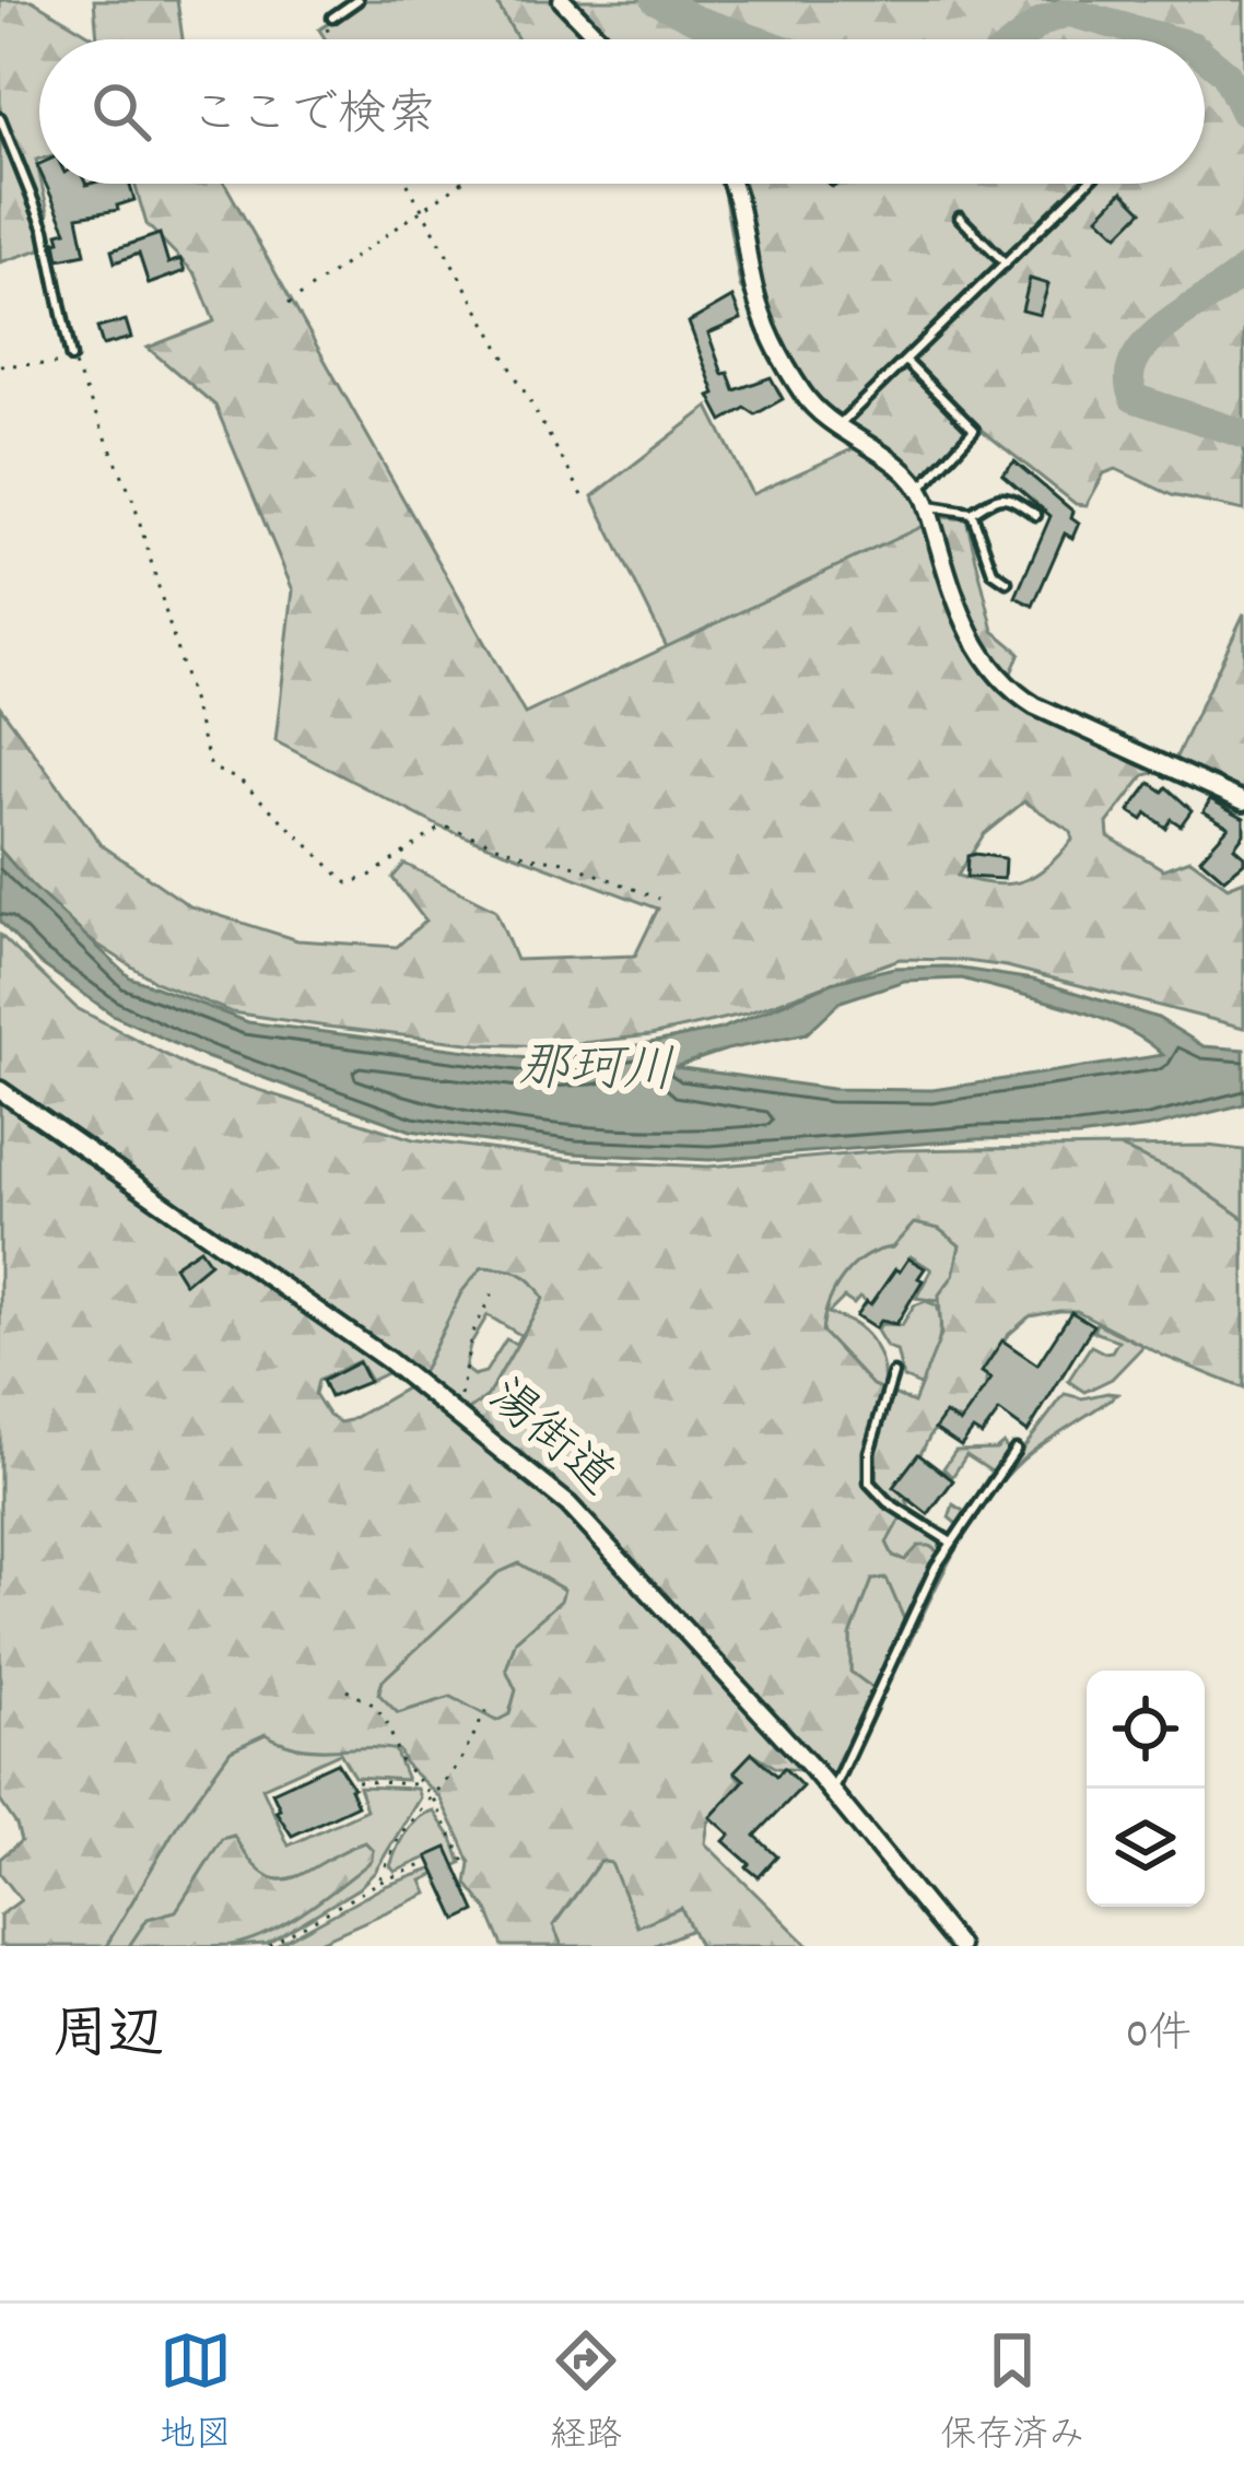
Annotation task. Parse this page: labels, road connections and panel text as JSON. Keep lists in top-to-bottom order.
{
  "streets": {
    "street": ["湯街道"]
  },
  "water": ["那珂川"],
  "page": {
    "search": "ここで検索",
    "heading": ["周辺", "0件"],
    "nav": ["地図", "経路", "保存済み"]
  }
}
